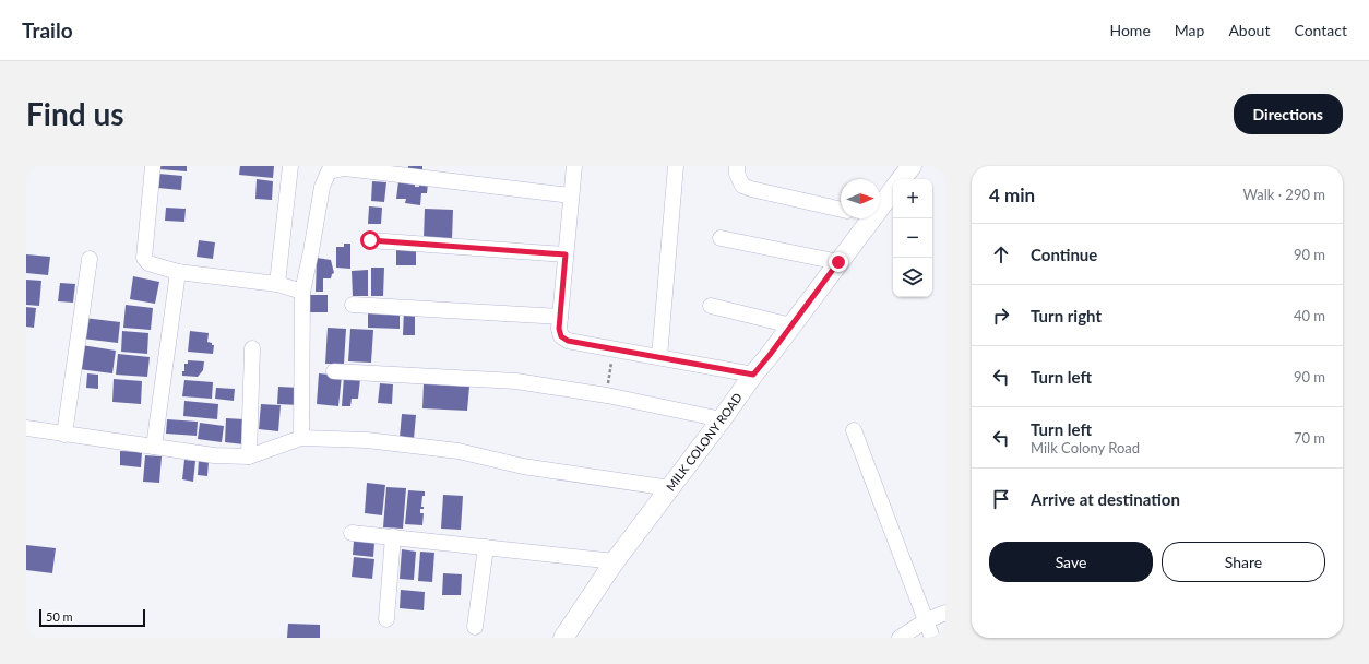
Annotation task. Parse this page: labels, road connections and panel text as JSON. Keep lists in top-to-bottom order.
{
  "streets": {
    "street": ["MILK COLONY ROAD"]
  },
  "scale_bar": "50 m",
  "north": "right",
  "page": {
    "header": "Trailo",
    "nav": [
      "Home",
      "Map",
      "About",
      "Contact"
    ],
    "buttons": [
      "Directions",
      ["Save", "Share"]
    ],
    "title": "Find us",
    "heading": ["4 min", "Walk · 290 m"],
    "map_buttons": ["+", "−"],
    "list": [
      ["Continue", "90 m"],
      ["Turn right", "40 m"],
      ["Turn left", "90 m"],
      ["Turn left", "Milk Colony Road", "70 m"],
      "Arrive at destination"
    ],
    "scale": "50 m"
  }
}
